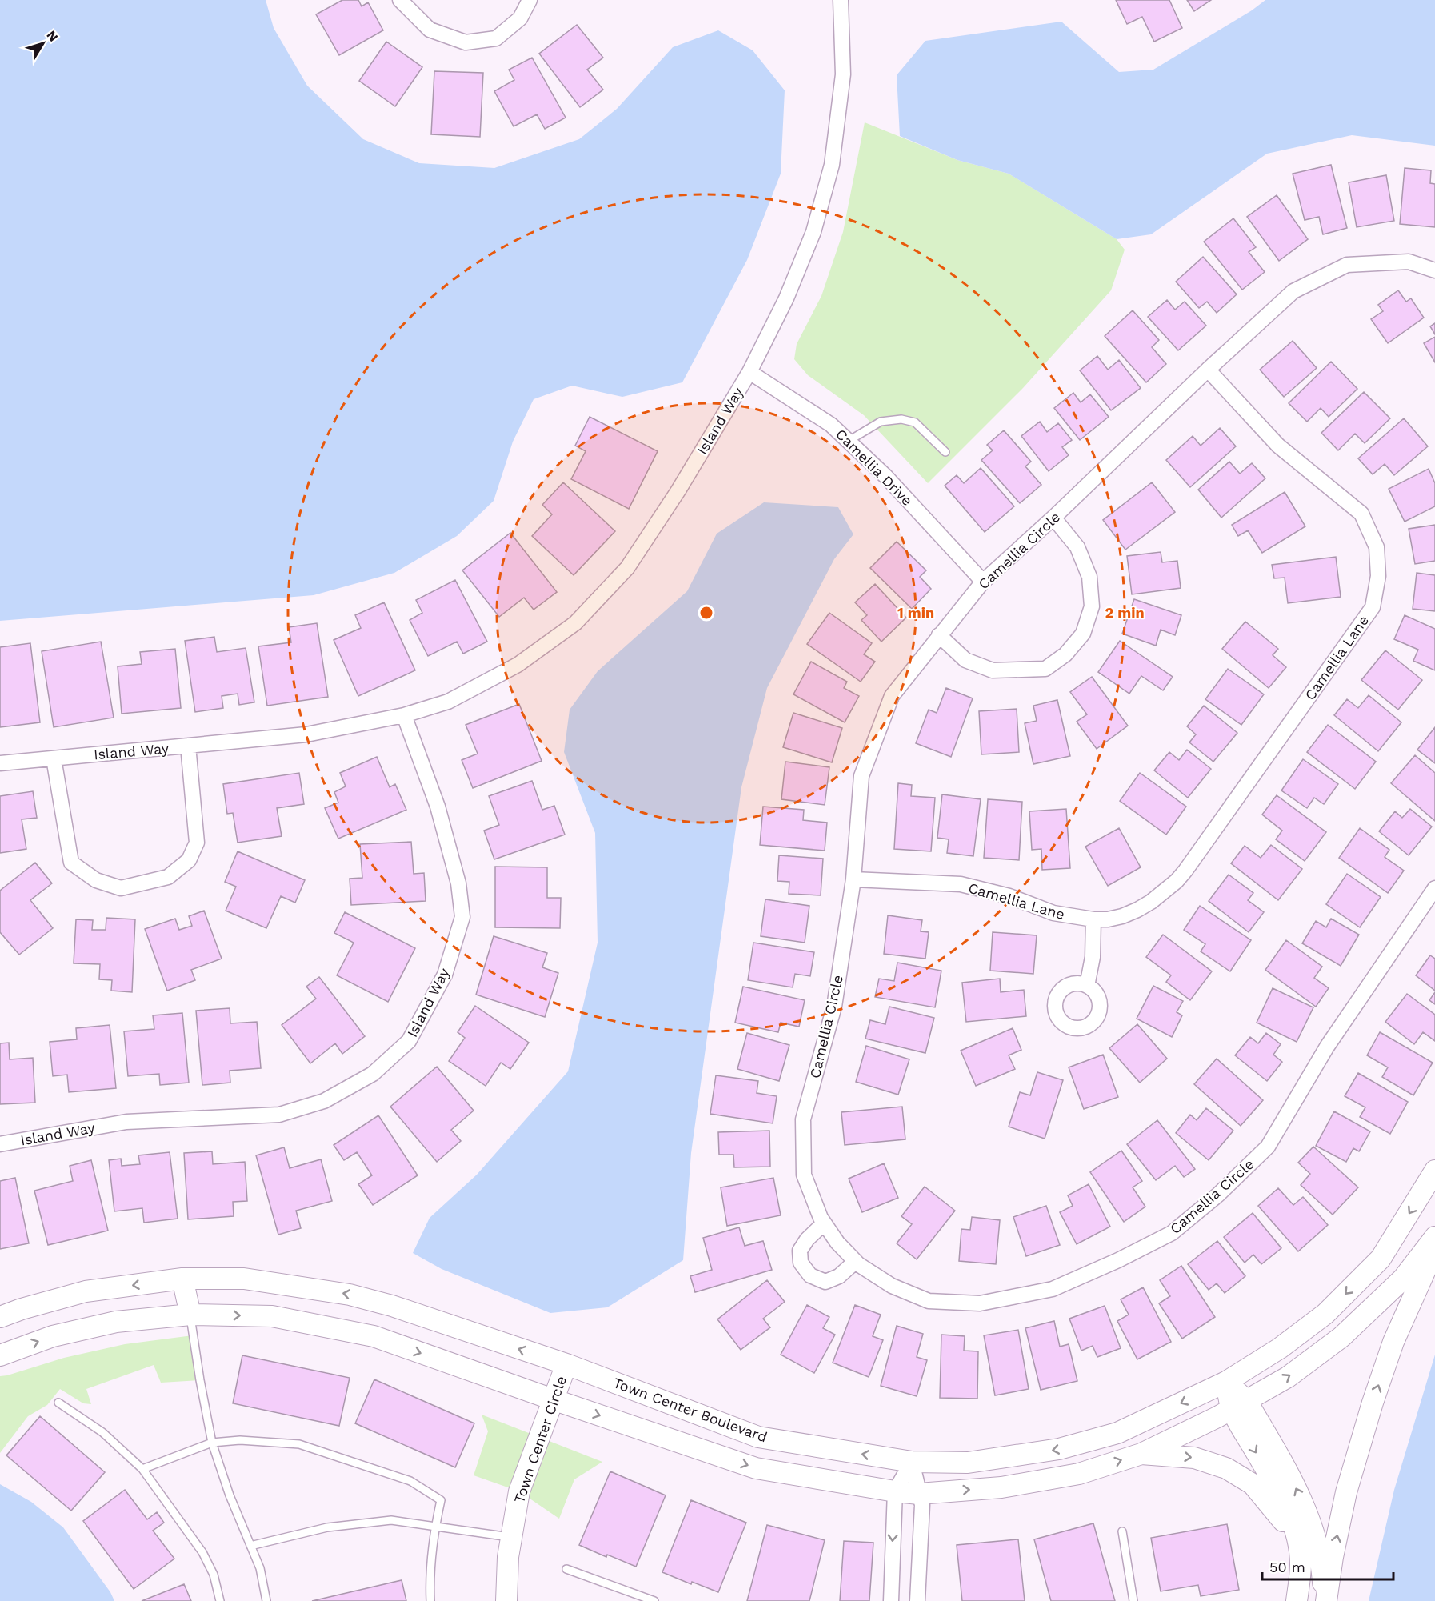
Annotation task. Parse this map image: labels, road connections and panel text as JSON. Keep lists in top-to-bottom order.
{
  "streets": {
    "street": [
      "Island Way",
      "Camellia Drive",
      "Camellia Circle",
      "Camellia Lane",
      "Town Center Boulevard",
      "Town Center Circle"
    ]
  },
  "crossings": [
    ["Island Way", "Camellia Drive"],
    ["Camellia Drive", "Camellia Circle"],
    ["Camellia Circle", "Camellia Lane"],
    ["Town Center Boulevard", "Town Center Circle"]
  ],
  "scale_bar": "50 m",
  "north": "top right",
  "rings": ["1 min", "2 min"]
}
